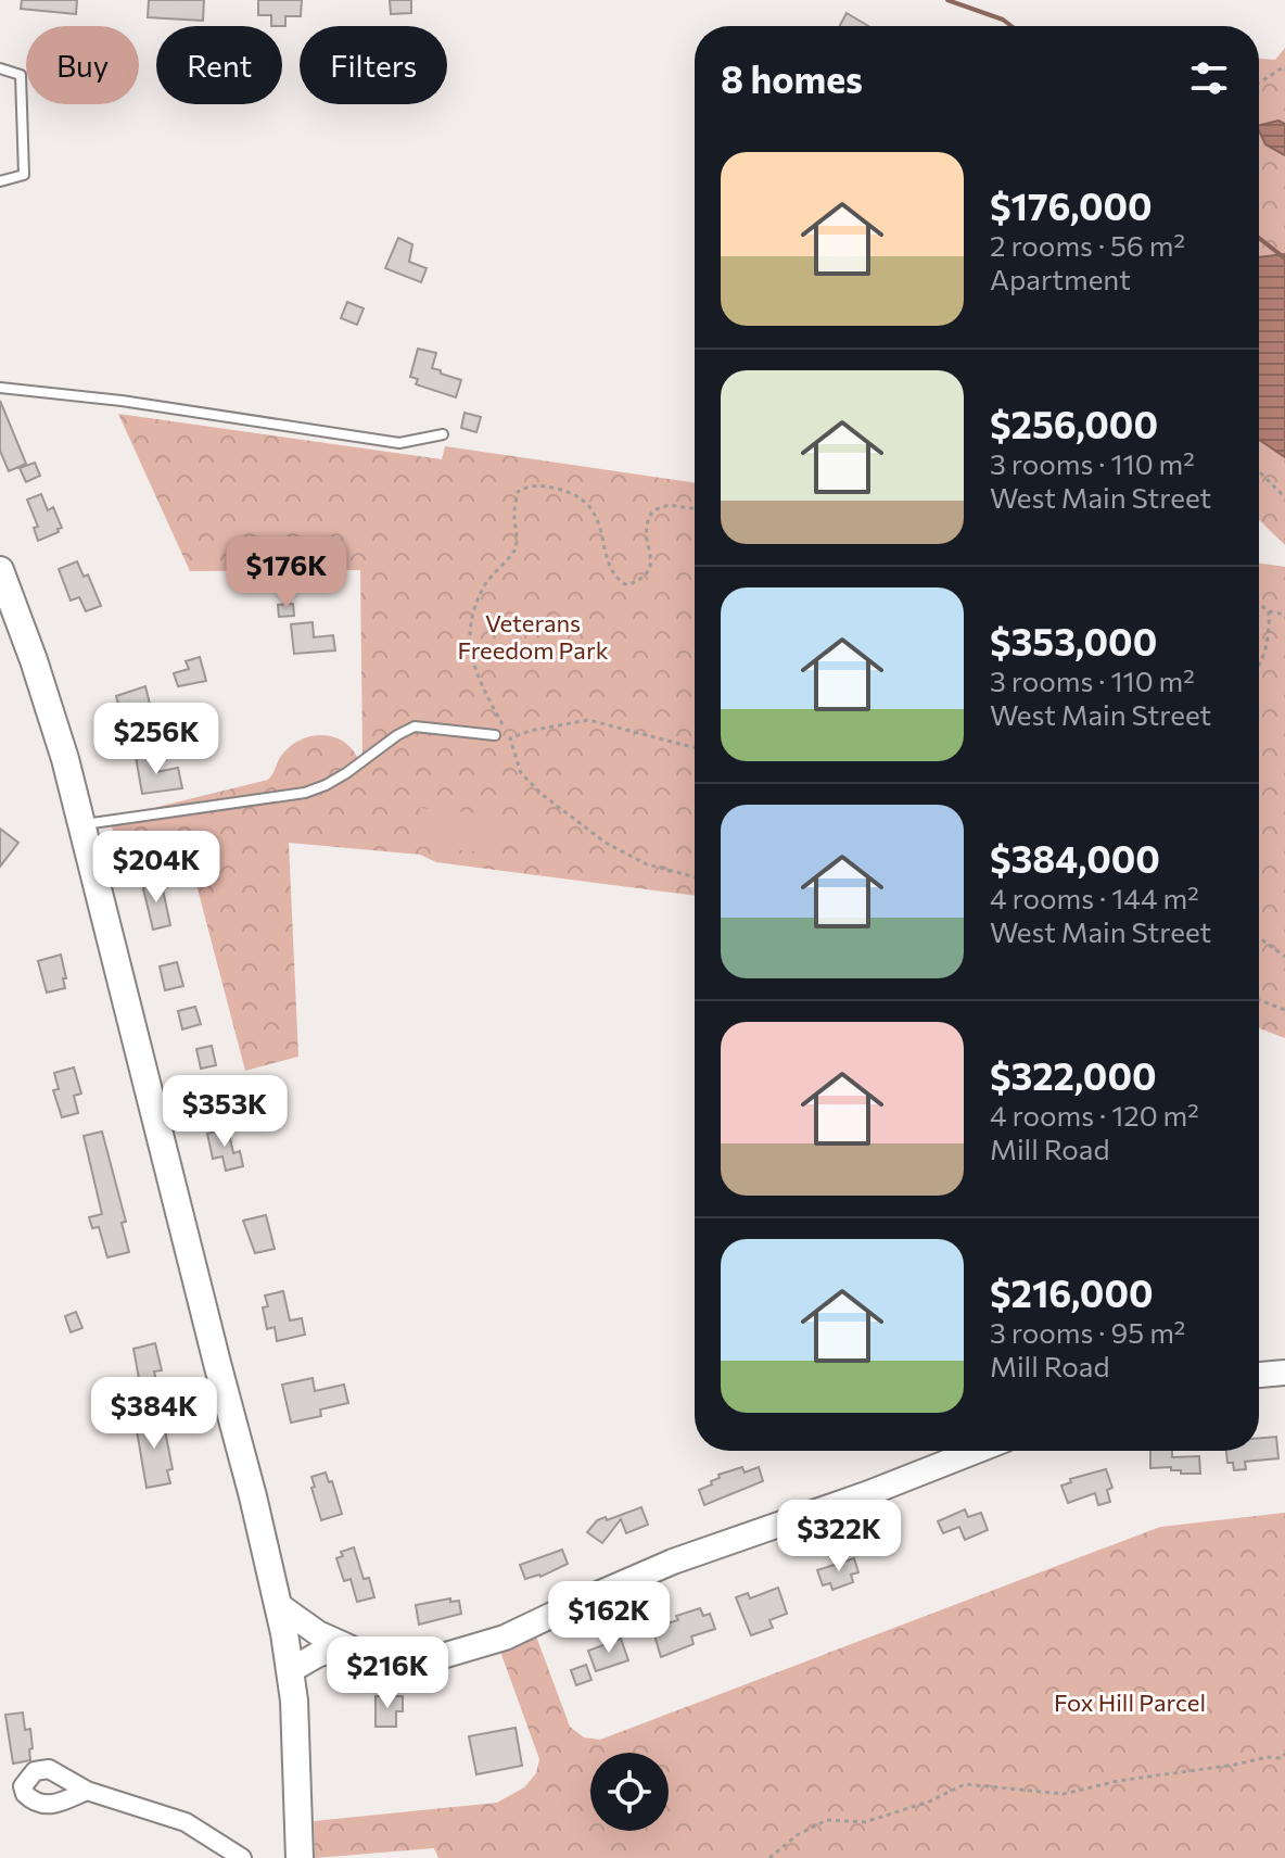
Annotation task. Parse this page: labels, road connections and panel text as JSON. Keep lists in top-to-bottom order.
{
  "parks": ["Veterans Freedom Park", "Fox Hill Parcel"],
  "page": {
    "chip": ["Buy", "Rent", "Filters"],
    "heading": "8 homes",
    "list": [
      {
        "name": "$176,000",
        "note": "2 rooms · 56 m² · Apartment"
      },
      {
        "name": "$256,000",
        "note": "3 rooms · 110 m² · West Main Street"
      },
      {
        "name": "$353,000",
        "note": "3 rooms · 110 m² · West Main Street"
      },
      {
        "name": "$384,000",
        "note": "4 rooms · 144 m² · West Main Street"
      },
      {
        "name": "$322,000",
        "note": "4 rooms · 120 m² · Mill Road"
      },
      {
        "name": "$216,000",
        "note": "3 rooms · 95 m² · Mill Road"
      }
    ],
    "price": [
      "$176K",
      "$256K",
      "$204K",
      "$353K",
      "$384K",
      "$322K",
      "$162K",
      "$216K"
    ]
  }
}
